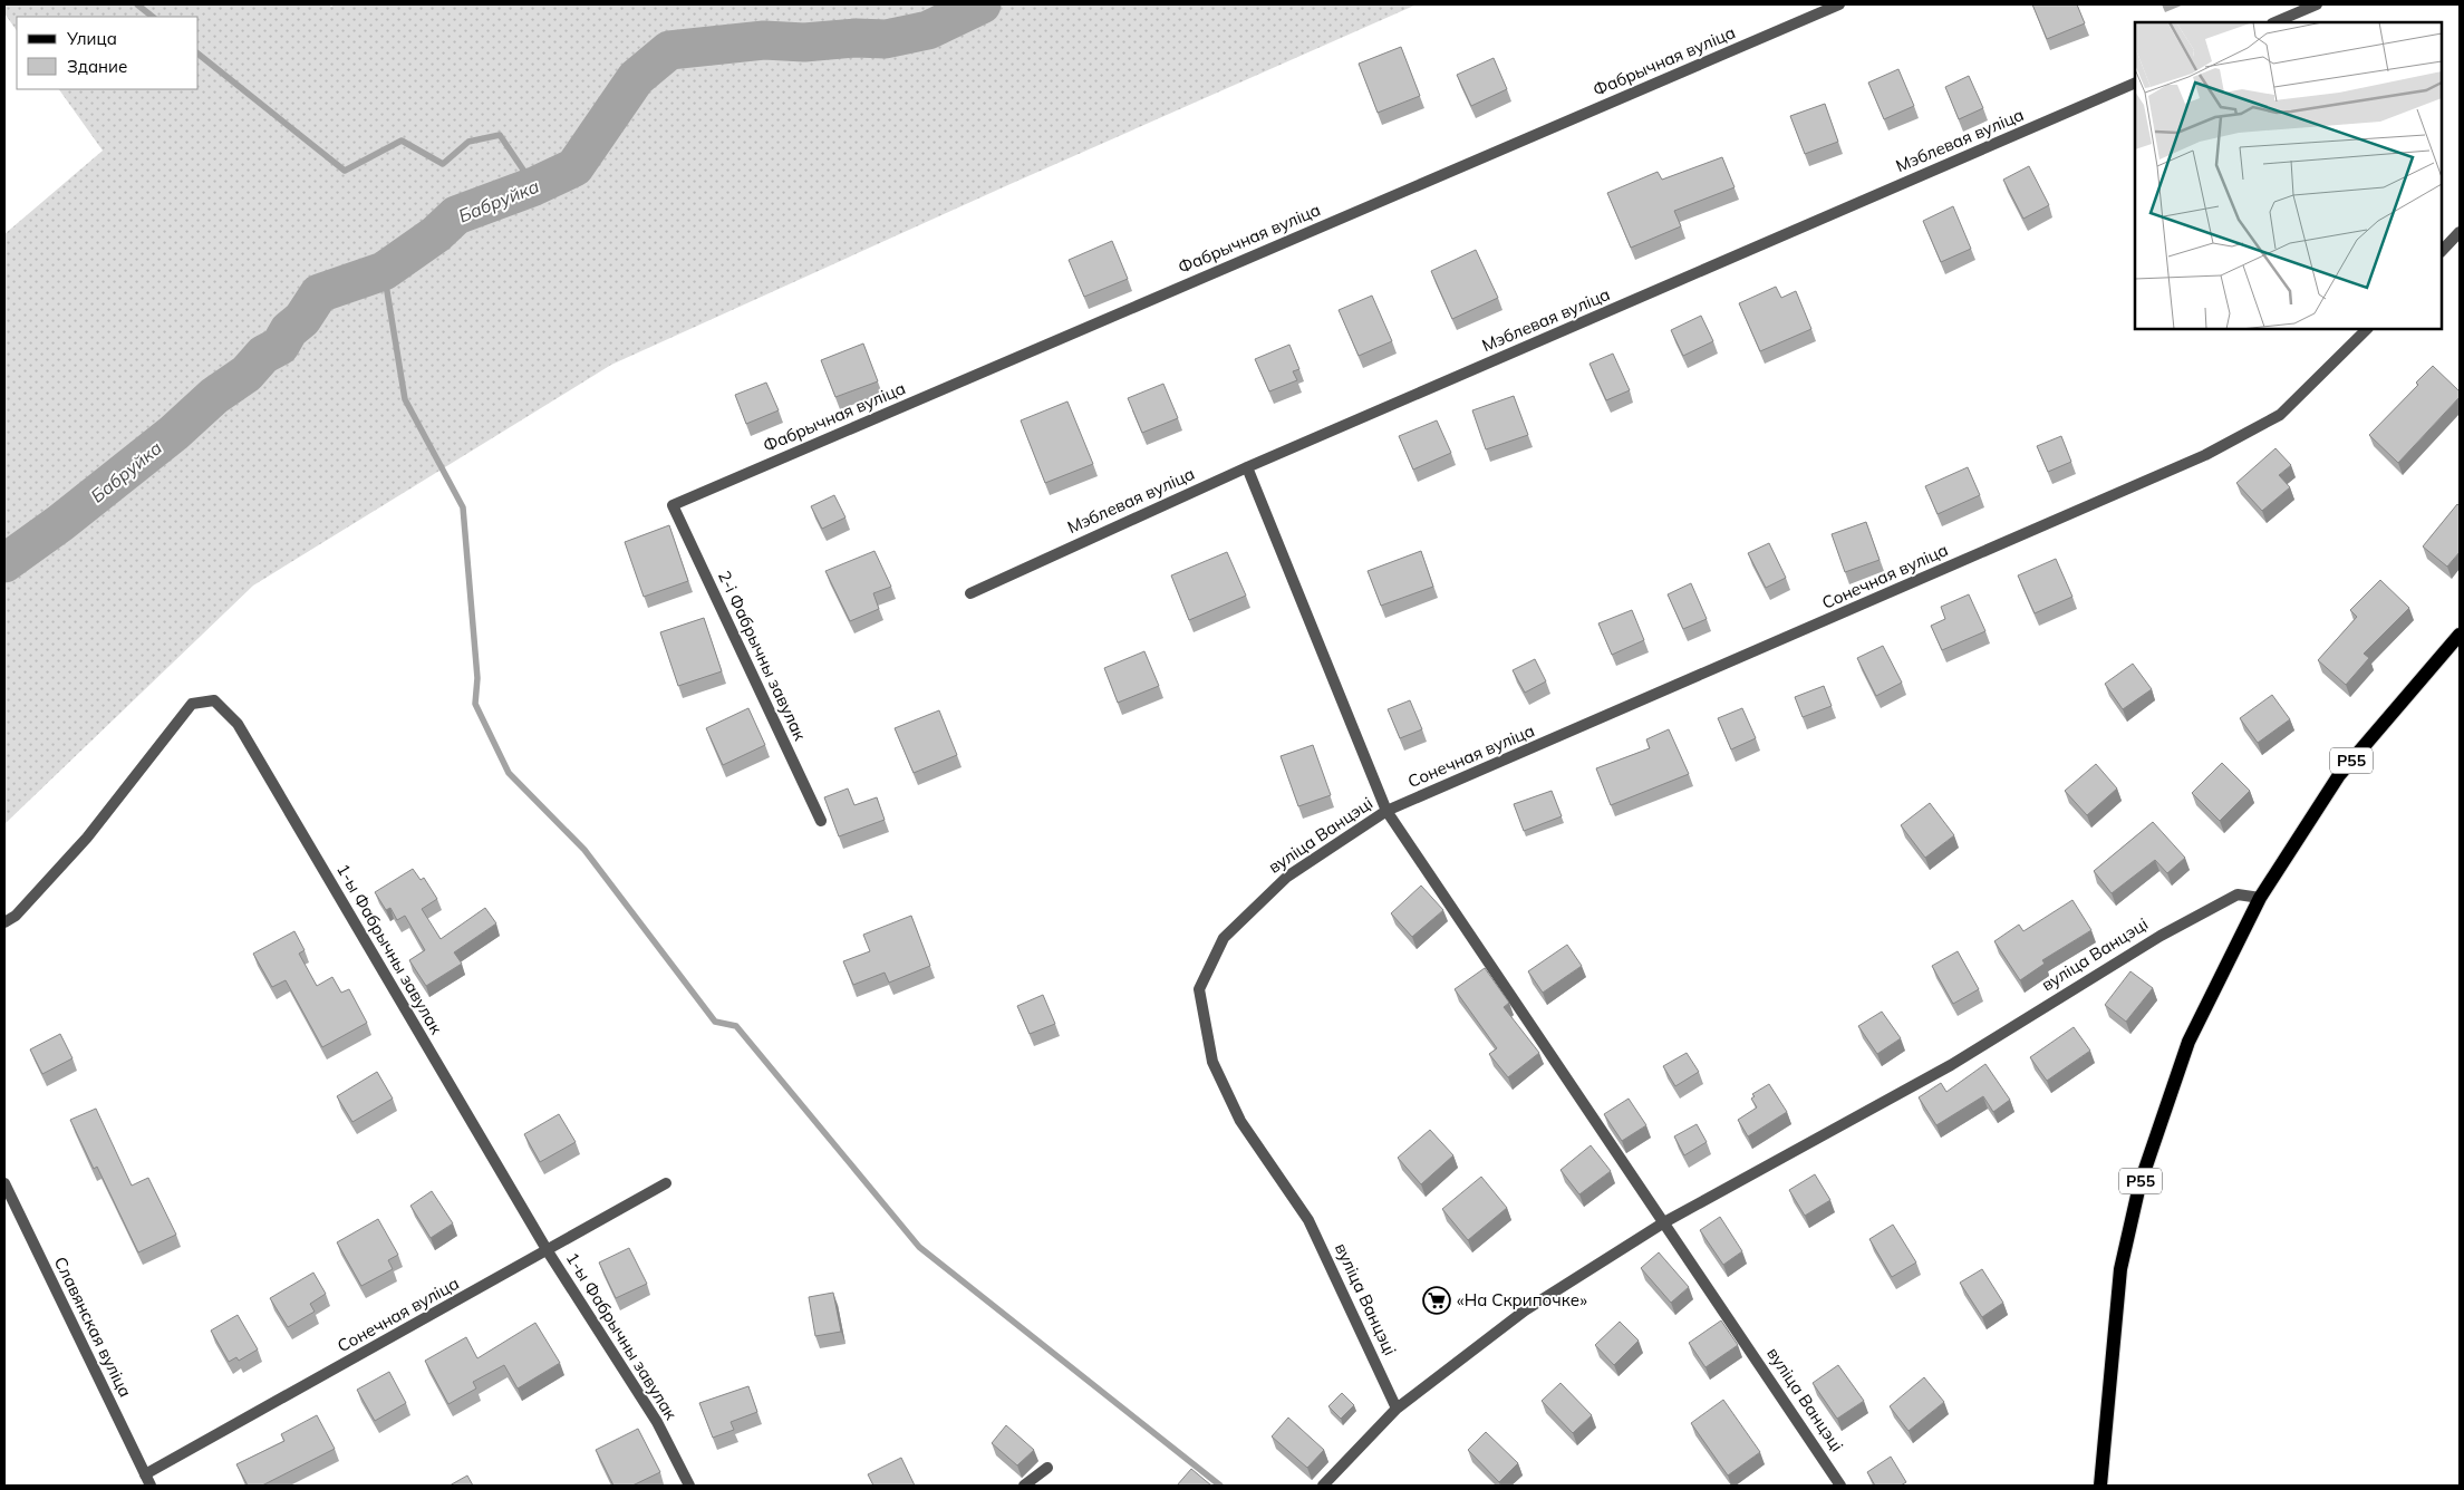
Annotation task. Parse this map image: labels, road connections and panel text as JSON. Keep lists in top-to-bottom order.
{
  "streets": {
    "main road": ["Р55"],
    "street": [
      "Фабрычная вуліца",
      "Мэблевая вуліца",
      "Сонечная вуліца",
      "2-і Фабрычны завулак",
      "вуліца Ванцэці",
      "1-ы Фабрычны завулак",
      "Славянская вуліца"
    ]
  },
  "crossings": [
    ["Фабрычная вуліца", "2-і Фабрычны завулак"],
    ["Сонечная вуліца", "вуліца Ванцэці"],
    ["Сонечная вуліца", "1-ы Фабрычны завулак"],
    ["Сонечная вуліца", "Славянская вуліца"],
    ["Р55", "вуліца Ванцэці"]
  ],
  "water": ["Бабруйка"],
  "places": {
    "supermarket": ["«На Скрипочке»"]
  },
  "legend": ["Улица", "Здание"]
}
